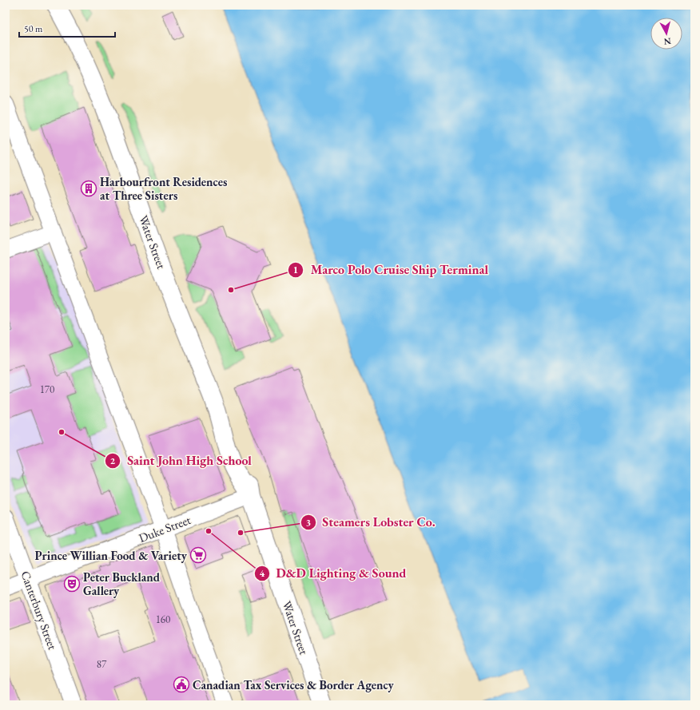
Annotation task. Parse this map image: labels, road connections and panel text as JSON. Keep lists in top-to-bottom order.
{
  "streets": {
    "main road": ["Water Street"],
    "street": ["Duke Street", "Canterbury Street"]
  },
  "crossings": [
    ["Water Street", "Duke Street"],
    ["Duke Street", "Canterbury Street"]
  ],
  "places": {
    "building": ["Harbourfront Residences at Three Sisters"],
    "other": [
      "Marco Polo Cruise Ship Terminal",
      "Saint John High School",
      "D&D Lighting & Sound",
      "Steamers Lobster Co."
    ],
    "supermarket": ["Prince Willian Food & Variety"],
    "theatre": ["Peter Buckland Gallery"],
    "public building": ["Canadian Tax Services & Border Agency"]
  },
  "house_numbers": ["170", "160", "87"],
  "scale_bar": "50 m",
  "north": "bottom"
}
